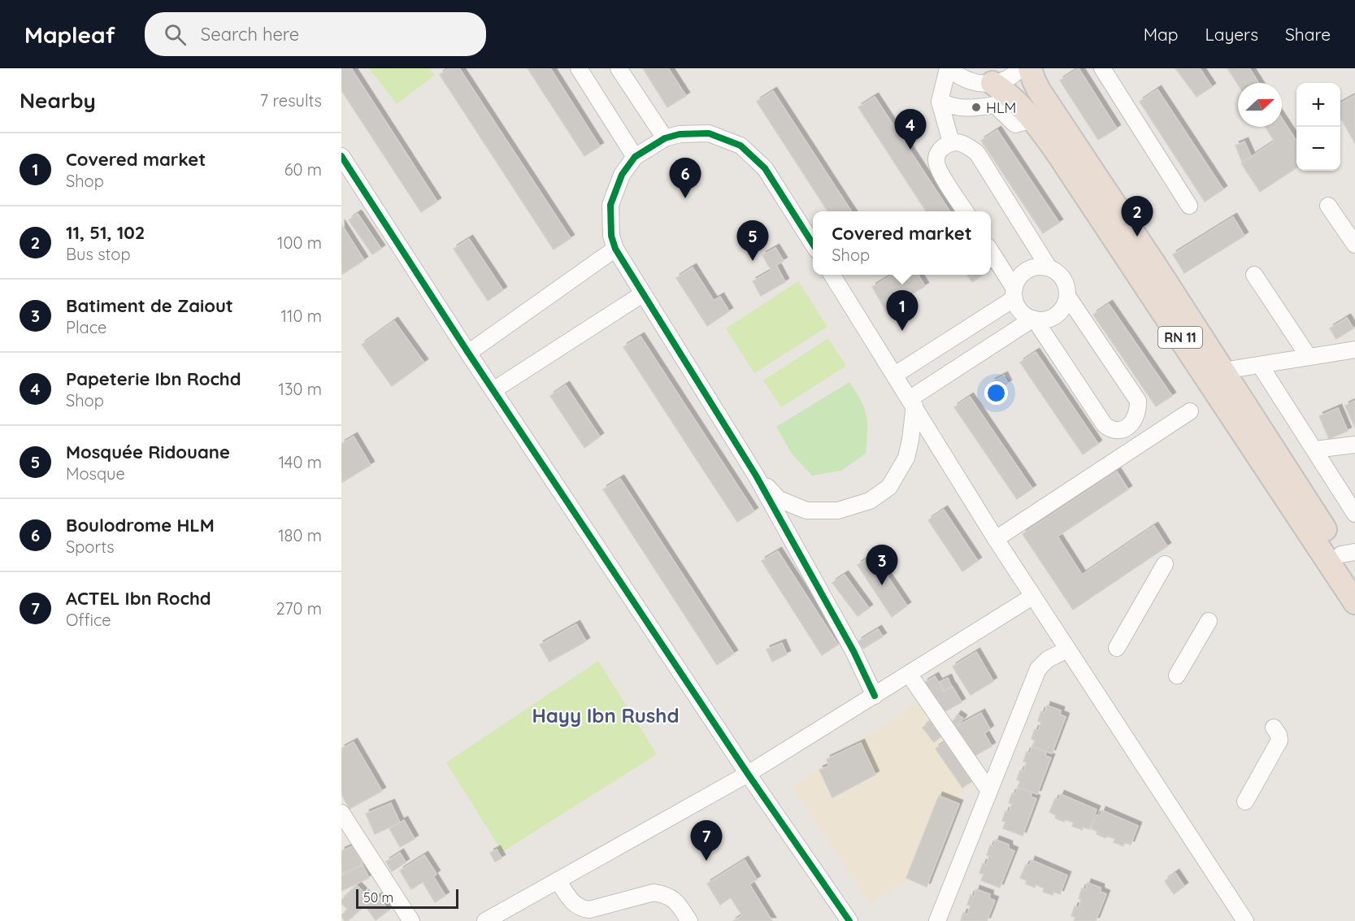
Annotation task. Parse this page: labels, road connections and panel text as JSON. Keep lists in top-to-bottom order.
{
  "streets": {
    "highway": ["RN 11"]
  },
  "districts": ["Hayy Ibn Rushd"],
  "places": ["HLM"],
  "scale_bar": "50 m",
  "north": "right",
  "page": {
    "header": "Mapleaf",
    "search": "Search here",
    "nav": ["Map", "Layers", "Share"],
    "heading": ["Nearby", "7 results"],
    "map_buttons": ["+", "−"],
    "pins": [
      "4",
      "6",
      "2",
      "5",
      "1",
      "3",
      "7"
    ],
    "list": [
      {
        "mark": "1",
        "name": "Covered market",
        "note": "Shop",
        "value": "60 m"
      },
      {
        "mark": "2",
        "name": "11, 51, 102",
        "note": "Bus stop",
        "value": "100 m"
      },
      {
        "mark": "3",
        "name": "Batiment de Zaiout",
        "note": "Place",
        "value": "110 m"
      },
      {
        "mark": "4",
        "name": "Papeterie Ibn Rochd",
        "note": "Shop",
        "value": "130 m"
      },
      {
        "mark": "5",
        "name": "Mosquée Ridouane",
        "note": "Mosque",
        "value": "140 m"
      },
      {
        "mark": "6",
        "name": "Boulodrome HLM",
        "note": "Sports",
        "value": "180 m"
      },
      {
        "mark": "7",
        "name": "ACTEL Ibn Rochd",
        "note": "Office",
        "value": "270 m"
      }
    ],
    "popup": ["Covered market", "Shop"],
    "scale": "50 m"
  }
}
